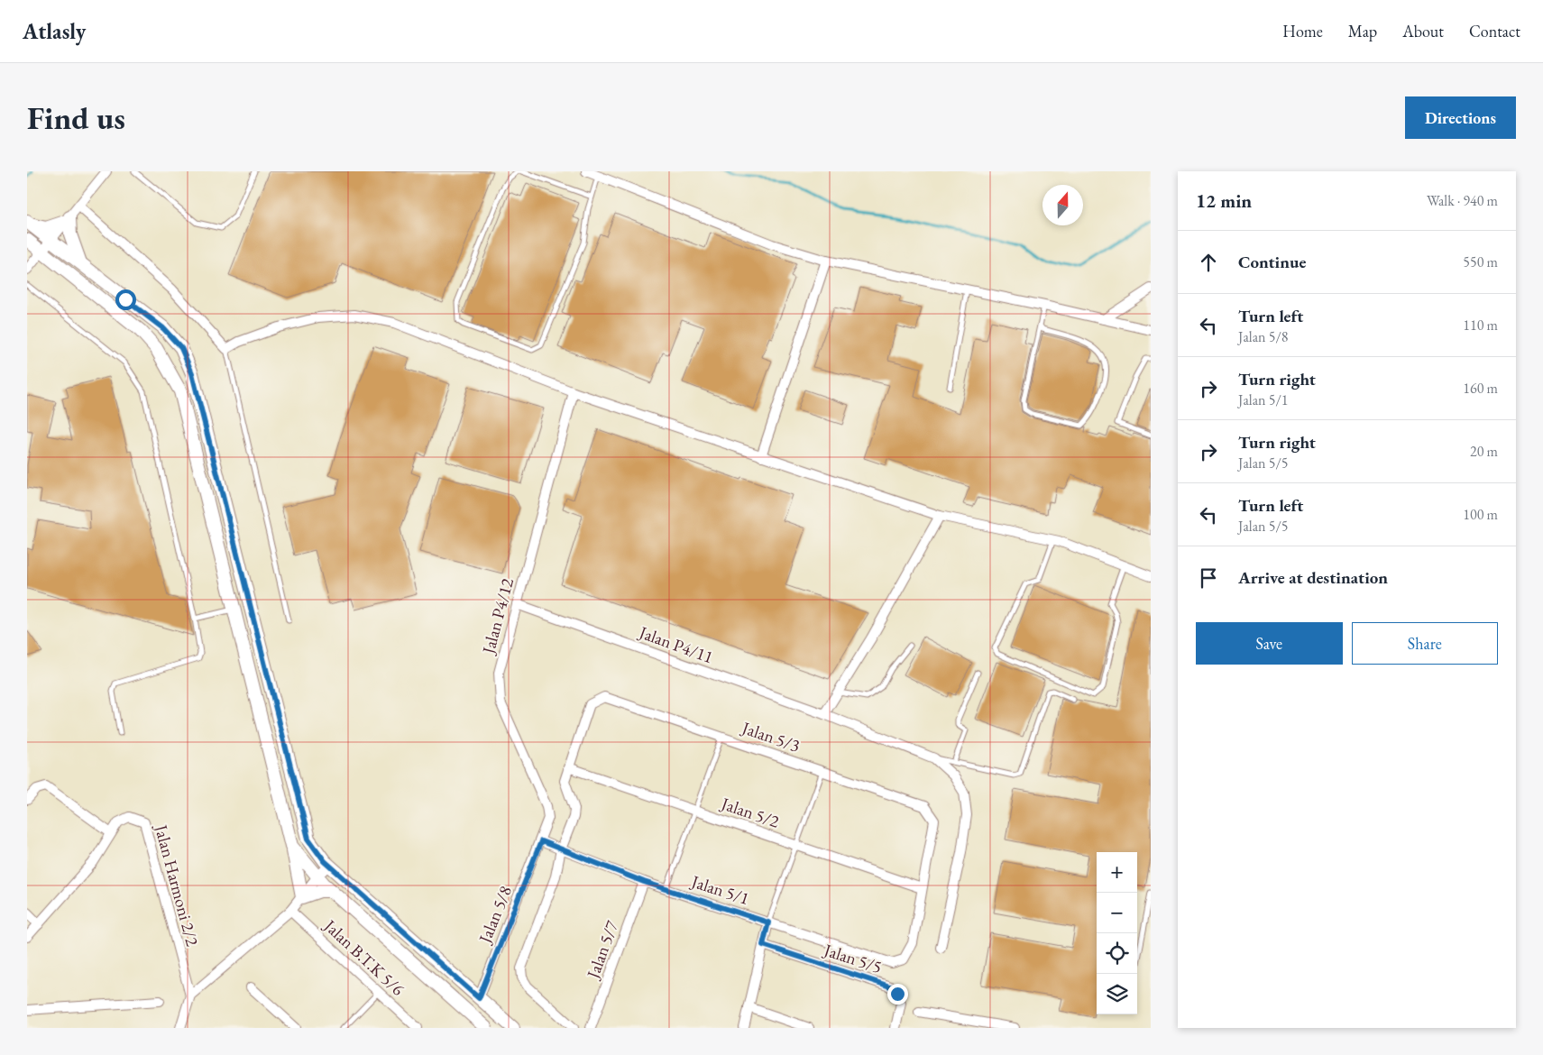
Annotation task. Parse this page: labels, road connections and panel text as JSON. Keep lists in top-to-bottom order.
{
  "streets": {
    "street": [
      "Jalan P4/12",
      "Jalan P4/11",
      "Jalan 5/3",
      "Jalan 5/2",
      "Jalan Harmoni 2/2",
      "Jalan 5/1",
      "Jalan 5/8",
      "Jalan 5/7",
      "Jalan B.T.K 5/6",
      "Jalan 5/5"
    ]
  },
  "crossings": [
    ["Jalan P4/12", "Jalan P4/11"],
    ["Jalan P4/12", "Jalan 5/1"],
    ["Jalan P4/12", "Jalan 5/8"],
    ["Jalan 5/3", "Jalan 5/2"],
    ["Jalan 5/3", "Jalan 5/1"],
    ["Jalan 5/1", "Jalan 5/8"],
    ["Jalan 5/1", "Jalan 5/7"]
  ],
  "north": "top",
  "page": {
    "header": "Atlasly",
    "nav": [
      "Home",
      "Map",
      "About",
      "Contact"
    ],
    "buttons": [
      "Directions",
      ["Save", "Share"]
    ],
    "title": "Find us",
    "heading": ["12 min", "Walk · 940 m"],
    "list": [
      ["Continue", "550 m"],
      ["Turn left", "Jalan 5/8", "110 m"],
      ["Turn right", "Jalan 5/1", "160 m"],
      ["Turn right", "Jalan 5/5", "20 m"],
      ["Turn left", "Jalan 5/5", "100 m"],
      "Arrive at destination"
    ],
    "map_buttons": ["+", "−"]
  }
}
